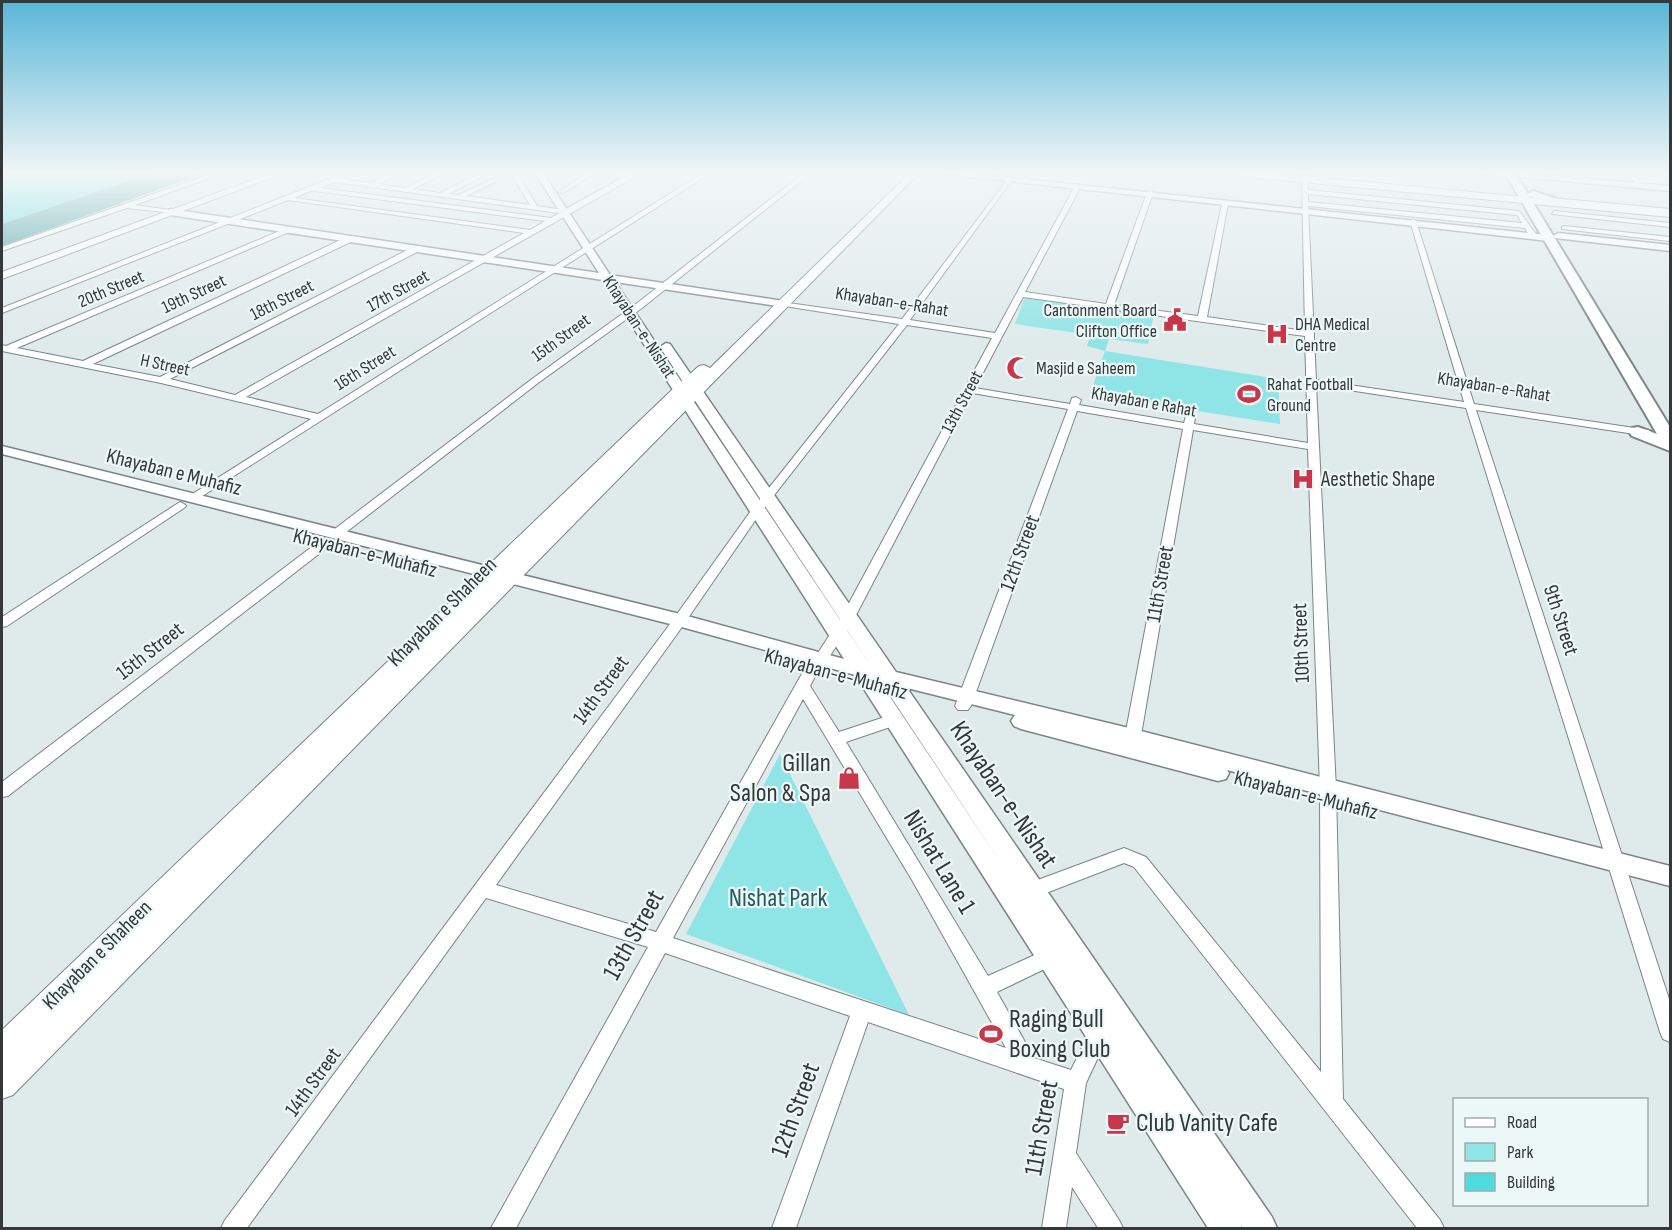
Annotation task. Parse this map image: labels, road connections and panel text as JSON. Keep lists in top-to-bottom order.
{
  "streets": {
    "main road": ["Khayaban e Shaheen"],
    "street": [
      "20th Street",
      "17th Street",
      "19th Street",
      "18th Street",
      "Khayaban-e-Rahat",
      "Khayaban-e-Nishat",
      "15th Street",
      "H Street",
      "16th Street",
      "13th Street",
      "Khayaban e Rahat",
      "Khayaban e Muhafiz",
      "Khayaban-e-Muhafiz",
      "12th Street",
      "11th Street",
      "9th Street",
      "10th Street",
      "14th Street",
      "Nishat Lane 1"
    ]
  },
  "crossings": [
    ["20th Street", "H Street"],
    ["17th Street", "H Street"],
    ["19th Street", "H Street"],
    ["18th Street", "H Street"],
    ["Khayaban-e-Rahat", "13th Street"],
    ["Khayaban-e-Rahat", "Khayaban e Shaheen"],
    ["Khayaban-e-Rahat", "9th Street"],
    ["Khayaban-e-Rahat", "10th Street"],
    ["Khayaban-e-Rahat", "14th Street"],
    ["Khayaban-e-Nishat", "15th Street"],
    ["Khayaban-e-Nishat", "16th Street"],
    ["Khayaban-e-Nishat", "13th Street"],
    ["Khayaban-e-Nishat", "Khayaban-e-Muhafiz"],
    ["Khayaban-e-Nishat", "11th Street"],
    ["Khayaban-e-Nishat", "Khayaban e Shaheen"],
    ["Khayaban-e-Nishat", "14th Street"],
    ["15th Street", "Khayaban-e-Muhafiz"],
    ["H Street", "16th Street"],
    ["16th Street", "Khayaban-e-Muhafiz"],
    ["13th Street", "Khayaban e Rahat"],
    ["13th Street", "Khayaban-e-Muhafiz"],
    ["13th Street", "Nishat Lane 1"],
    ["Khayaban e Rahat", "12th Street"],
    ["Khayaban e Rahat", "11th Street"],
    ["Khayaban e Rahat", "10th Street"],
    ["Khayaban e Muhafiz", "Khayaban-e-Muhafiz"],
    ["Khayaban-e-Muhafiz", "12th Street"],
    ["Khayaban-e-Muhafiz", "11th Street"],
    ["Khayaban-e-Muhafiz", "Khayaban e Shaheen"],
    ["Khayaban-e-Muhafiz", "9th Street"],
    ["Khayaban-e-Muhafiz", "10th Street"],
    ["Khayaban-e-Muhafiz", "14th Street"]
  ],
  "parks": ["Nishat Park"],
  "places": {
    "public building": ["Cantonment Board Clifton Office"],
    "hospital": ["DHA Medical Centre", "Aesthetic Shape"],
    "mosque": ["Masjid e Saheem"],
    "sports": ["Rahat Football Ground", "Raging Bull Boxing Club"],
    "shop": ["Gillan Salon & Spa"],
    "cafe": ["Club Vanity Cafe"]
  },
  "legend": ["Road", "Park", "Building"]
}
